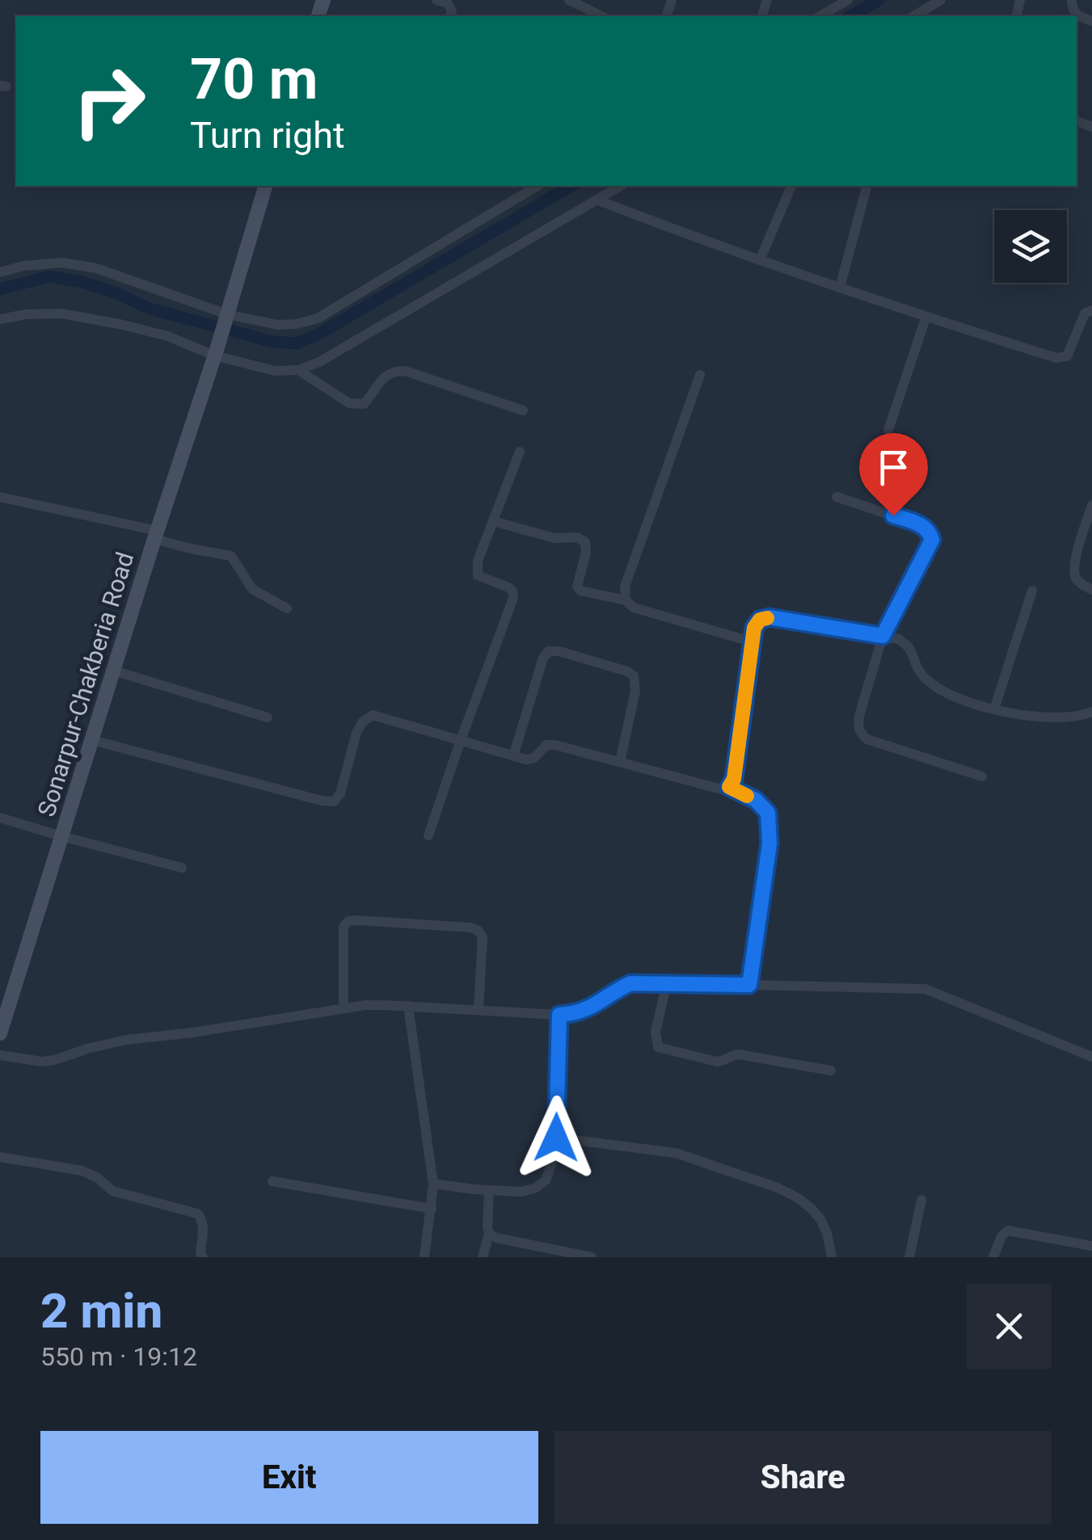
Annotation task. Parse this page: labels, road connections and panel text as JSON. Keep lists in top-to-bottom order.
{
  "streets": {
    "main road": ["Sonarpur-Chakberia Road"]
  },
  "page": {
    "turn": ["70 m", "Turn right"],
    "heading": ["2 min", "550 m · 19:12"],
    "buttons": ["Exit", "Share"]
  }
}
